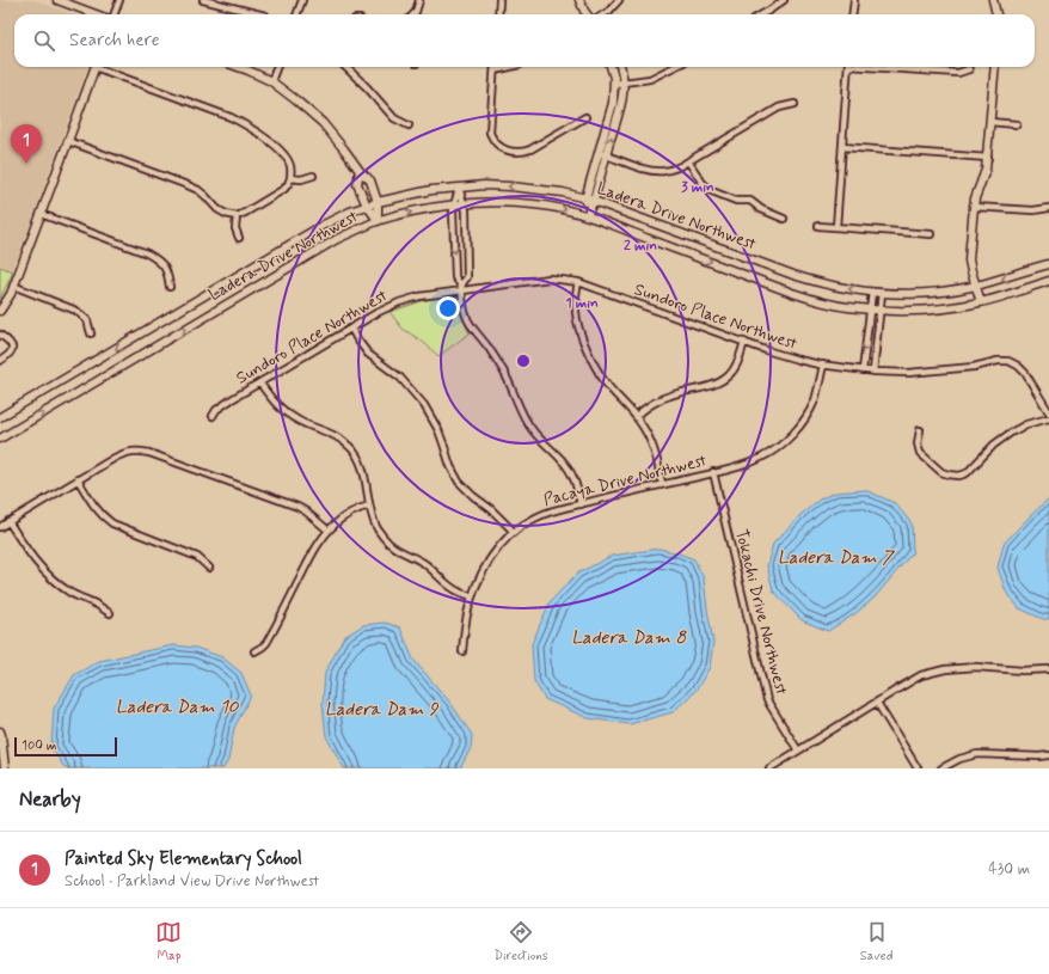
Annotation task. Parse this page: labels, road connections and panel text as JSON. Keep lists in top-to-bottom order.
{
  "streets": {
    "main road": ["Ladera Drive Northwest"],
    "street": ["Sundoro Place Northwest", "Pacaya Drive Northwest", "Tokachi Drive Northwest"]
  },
  "crossings": [
    ["Sundoro Place Northwest", "Pacaya Drive Northwest"],
    ["Pacaya Drive Northwest", "Tokachi Drive Northwest"]
  ],
  "water": [
    "Ladera Dam 7",
    "Ladera Dam 8",
    "Ladera Dam 10",
    "Ladera Dam 9"
  ],
  "scale_bar": "100 m",
  "page": {
    "search": "Search here",
    "pins": "1",
    "scale": "100 m",
    "heading": "Nearby",
    "list": [
      {
        "mark": "1",
        "name": "Painted Sky Elementary School",
        "note": "School · Parkland View Drive Northwest",
        "value": "430 m"
      }
    ],
    "nav": ["Map", "Directions", "Saved"]
  },
  "rings": ["3 min", "2 min", "1 min"]
}
